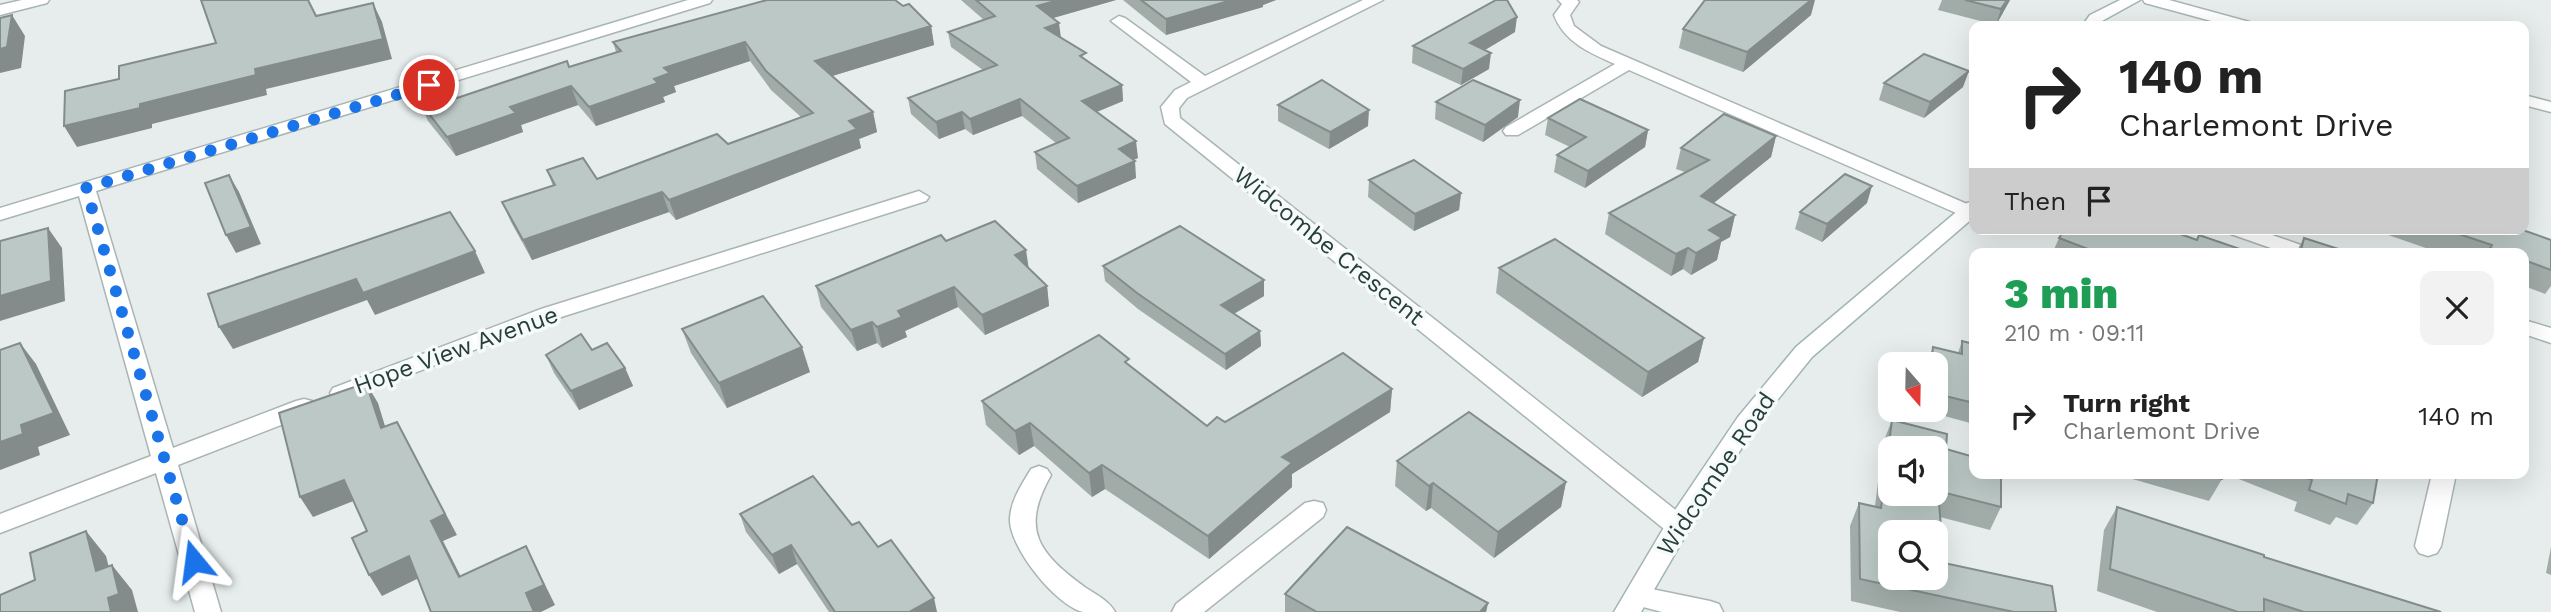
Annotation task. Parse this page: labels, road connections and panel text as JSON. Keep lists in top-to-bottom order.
{
  "streets": {
    "street": ["Widcombe Crescent", "Hope View Avenue", "Widcombe Road"]
  },
  "crossings": [
    ["Widcombe Crescent", "Widcombe Road"]
  ],
  "north": "bottom",
  "page": {
    "turn": ["140 m", "Charlemont Drive"],
    "then": "Then",
    "heading": ["3 min", "210 m · 09:11"],
    "list": [
      {
        "name": "Turn right",
        "note": "Charlemont Drive",
        "value": "140 m"
      }
    ]
  }
}
